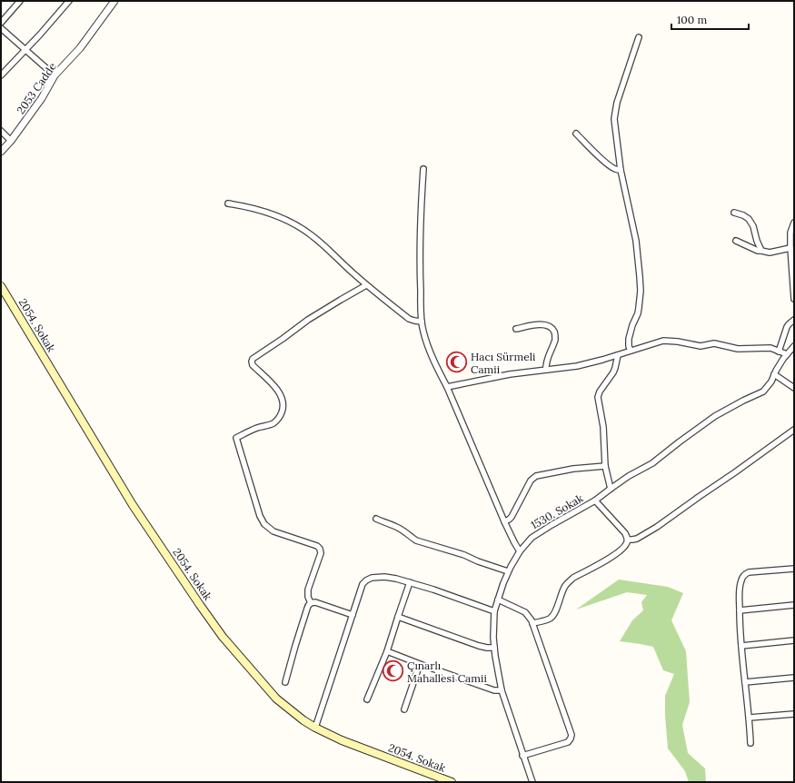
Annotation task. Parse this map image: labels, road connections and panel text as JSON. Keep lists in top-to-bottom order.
{
  "streets": {
    "main road": ["2054. Sokak"],
    "street": ["2053 Cadde", "1530. Sokak"]
  },
  "places": {
    "mosque": ["Hacı Sürmeli Camii", "Çınarlı Mahallesi Camii"]
  },
  "scale_bar": "100 m"
}
